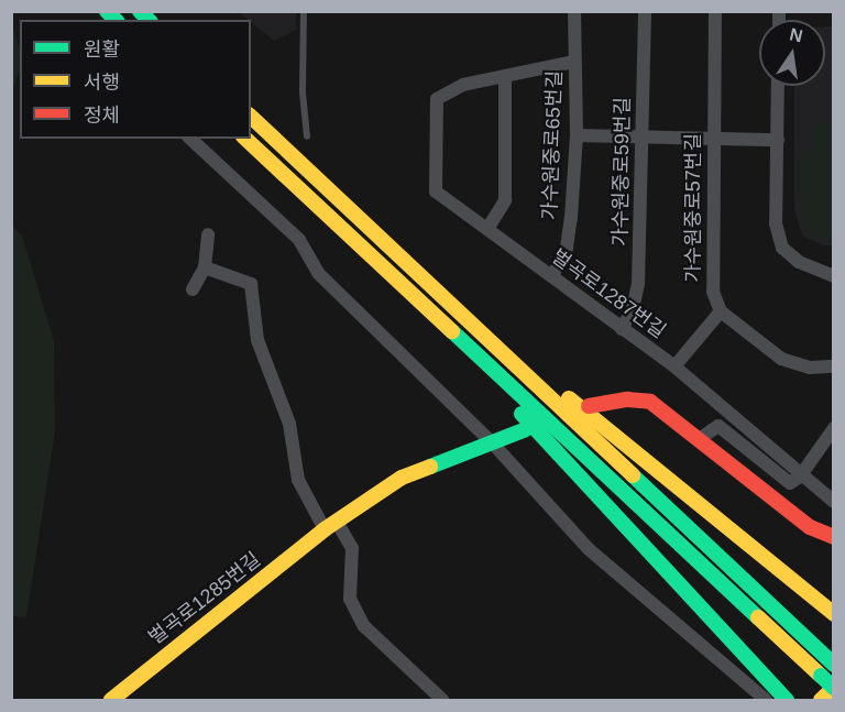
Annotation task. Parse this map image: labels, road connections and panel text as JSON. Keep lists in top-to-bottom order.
{
  "streets": {
    "main road": ["벌곡로1285번길"],
    "street": [
      "가수원중로65번길",
      "가수원중로59번길",
      "가수원중로57번길",
      "벌곡로1287번길"
    ]
  },
  "crossings": [
    ["가수원중로65번길", "벌곡로1287번길"],
    ["가수원중로59번길", "벌곡로1287번길"],
    ["가수원중로57번길", "벌곡로1287번길"]
  ],
  "legend": ["원활", "서행", "정체"],
  "north": "top"
}
